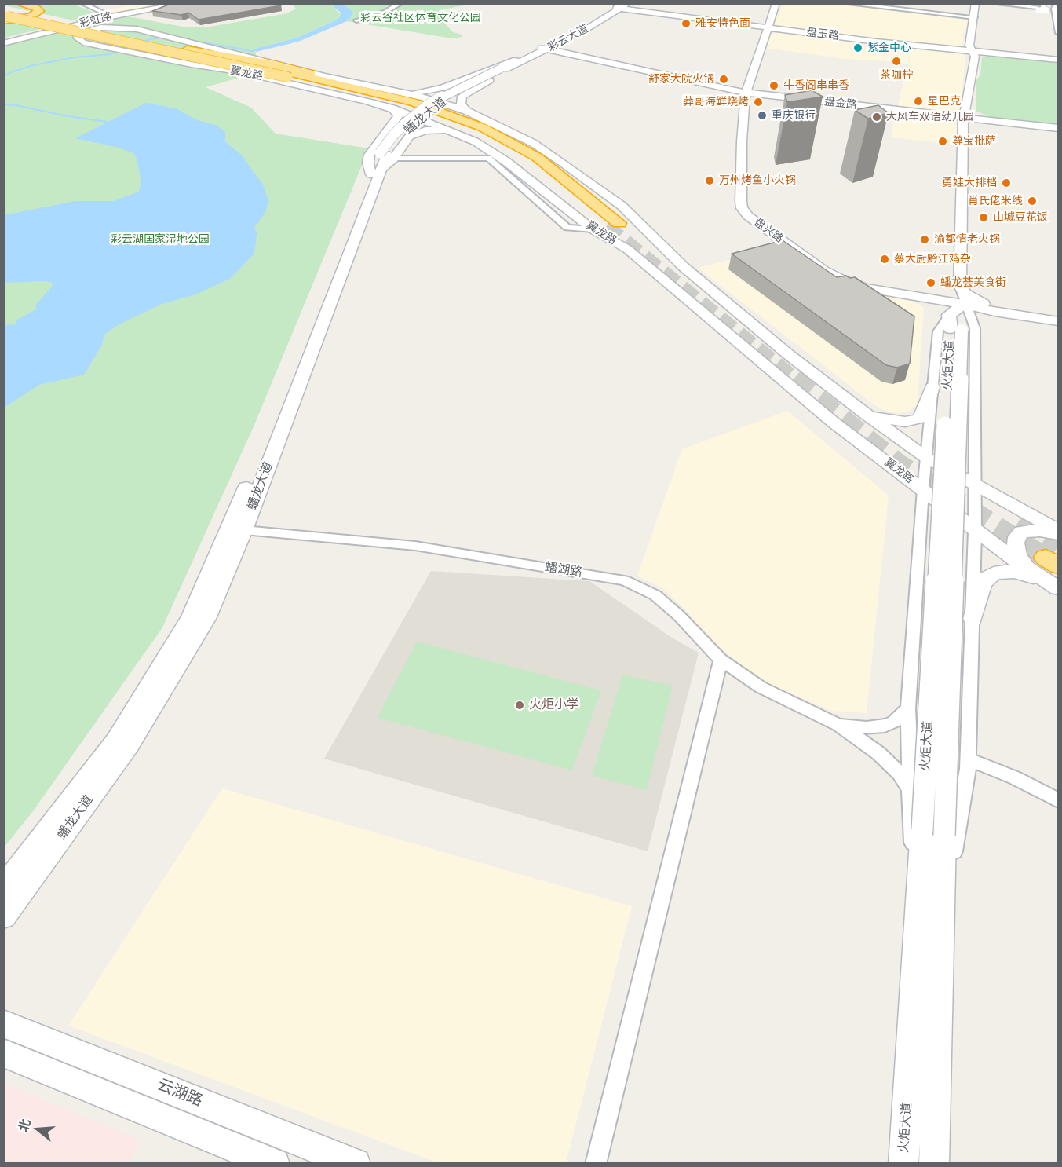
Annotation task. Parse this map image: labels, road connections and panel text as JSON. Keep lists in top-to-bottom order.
{
  "streets": {
    "highway": ["翼龙路"],
    "main road": [
      "彩虹路",
      "盘玉路",
      "彩云大道",
      "盘金路",
      "蟠龙大道",
      "盘兴路",
      "火炬大道",
      "云湖路"
    ],
    "street": ["蟠湖路"]
  },
  "crossings": [
    ["盘玉路", "彩云大道"],
    ["盘玉路", "盘兴路"],
    ["彩云大道", "盘金路"],
    ["彩云大道", "蟠龙大道"],
    ["盘金路", "盘兴路"],
    ["蟠龙大道", "蟠湖路"],
    ["盘兴路", "火炬大道"]
  ],
  "parks": ["彩云谷社区体育文化公园", "彩云湖国家湿地公园"],
  "places": [
    "雅安特色面",
    "紫金中心",
    "茶咖柠",
    "舒家大院火锅",
    "牛香阁串串香",
    "星巴克",
    "莽哥海鲜烧烤",
    "重庆银行",
    "大风车双语幼儿园",
    "尊宝批萨",
    "万州烤鱼小火锅",
    "勇娃大排档",
    "肖氏佬米线",
    "山城豆花饭",
    "渝都情老火锅",
    "蔡大厨黔江鸡杂",
    "蟠龙荟美食街",
    "火炬小学"
  ],
  "north": "left"
}
